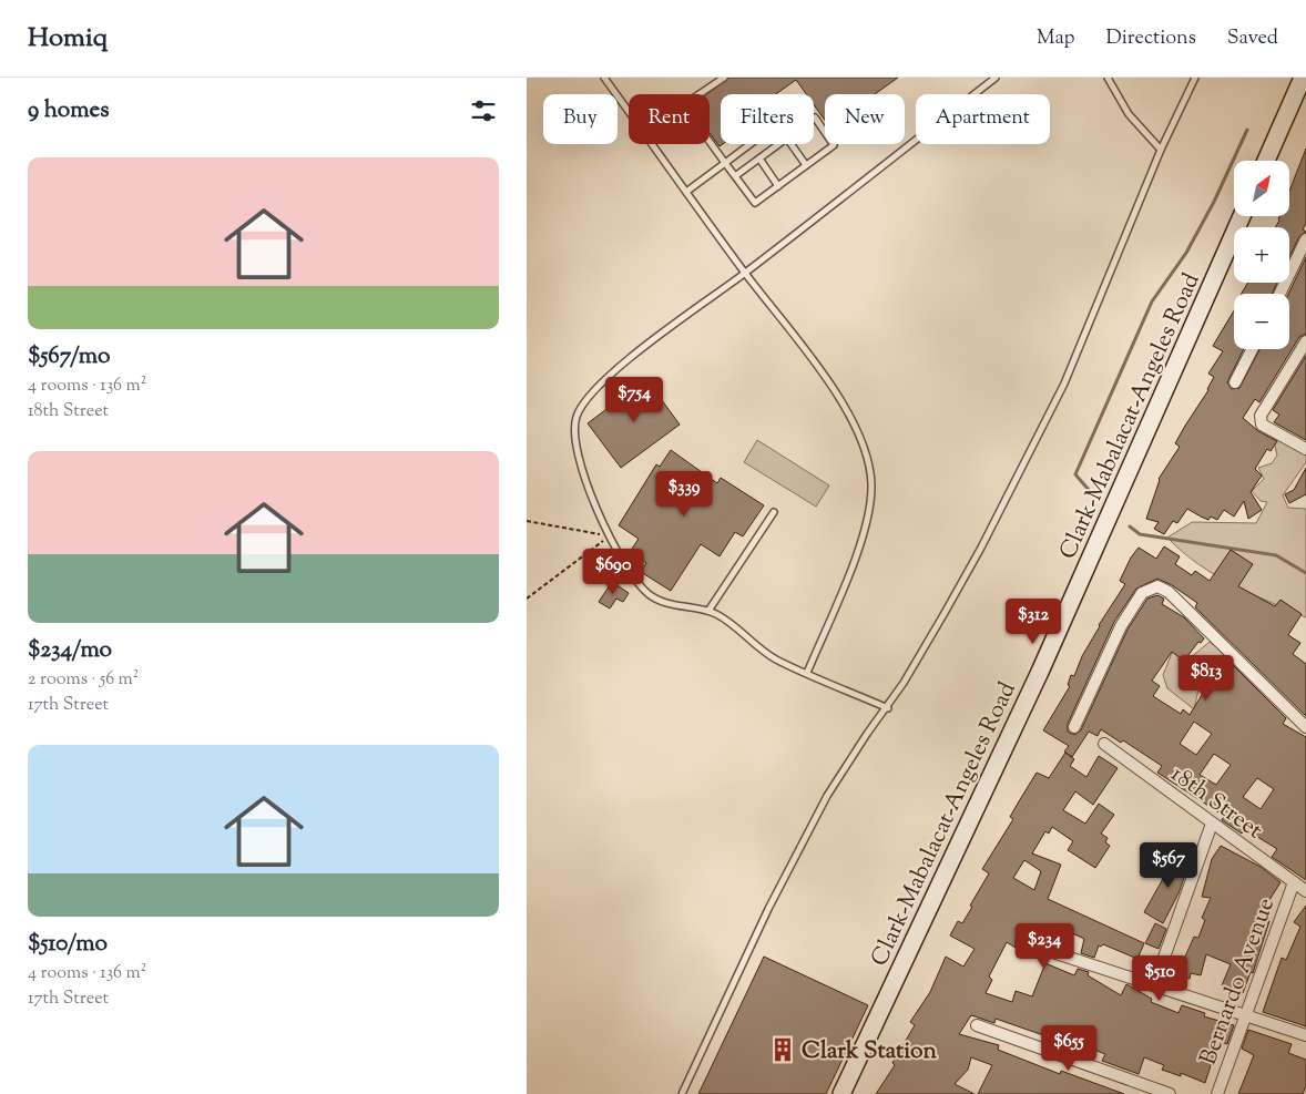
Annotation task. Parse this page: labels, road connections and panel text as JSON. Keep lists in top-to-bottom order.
{
  "streets": {
    "main road": ["Clark-Mabalacat-Angeles Road"],
    "street": ["18th Street", "Bernardo Avenue"]
  },
  "crossings": [
    ["18th Street", "Bernardo Avenue"]
  ],
  "places": {
    "building": ["Clark Station"]
  },
  "north": "top right",
  "page": {
    "header": "Homiq",
    "nav": ["Map", "Directions", "Saved"],
    "heading": "9 homes",
    "chip": [
      "Buy",
      "Rent",
      "Filters",
      "New",
      "Apartment"
    ],
    "list": [
      {
        "name": "$567/mo",
        "note": "4 rooms · 136 m² · 18th Street"
      },
      {
        "name": "$234/mo",
        "note": "2 rooms · 56 m² · 17th Street"
      },
      {
        "name": "$510/mo",
        "note": "4 rooms · 136 m² · 17th Street"
      }
    ],
    "map_buttons": ["+", "−"],
    "price": [
      "$754",
      "$339",
      "$690",
      "$312",
      "$813",
      "$567",
      "$234",
      "$510",
      "$655"
    ]
  }
}
